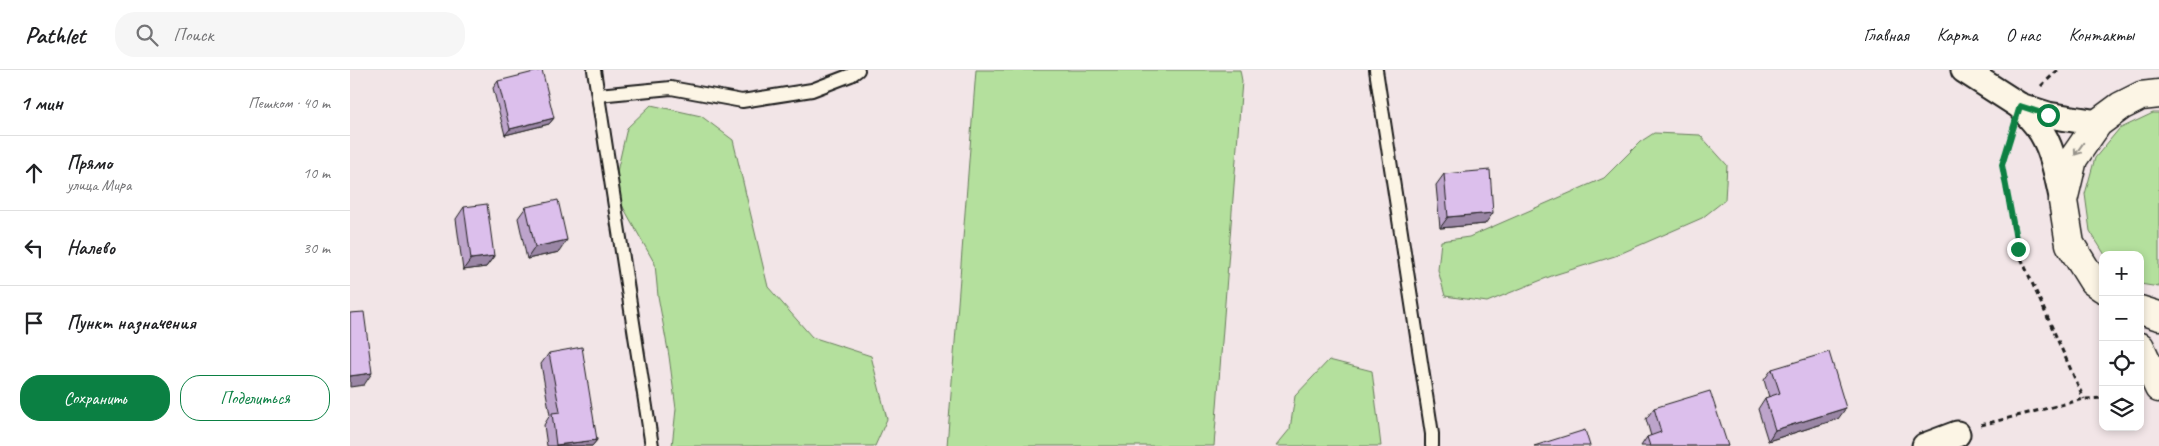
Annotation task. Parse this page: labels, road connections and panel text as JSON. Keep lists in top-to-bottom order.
{
  "page": {
    "header": "Pathlet",
    "search": "Поиск",
    "nav": [
      "Главная",
      "Карта",
      "О нас",
      "Контакты"
    ],
    "heading": ["1 мин", "Пешком · 40 m"],
    "list": [
      ["Прямо", "улица Мира", "10 m"],
      ["Налево", "30 m"],
      "Пункт назначения"
    ],
    "map_buttons": ["+", "−"],
    "buttons": ["Сохранить", "Поделиться"]
  }
}
